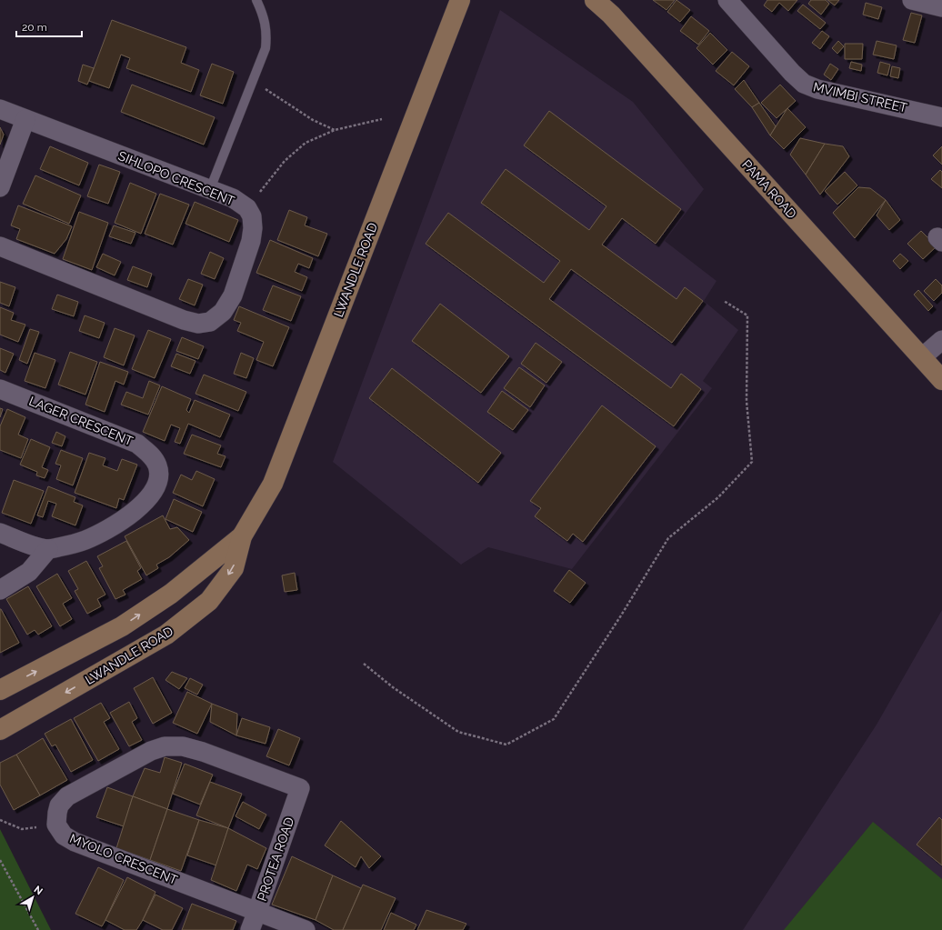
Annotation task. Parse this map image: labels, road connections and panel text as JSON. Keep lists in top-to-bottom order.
{
  "streets": {
    "street": [
      "MVIMBI STREET",
      "SIHLOPO CRESCENT",
      "PAMA ROAD",
      "LWANDLE ROAD",
      "LAGER CRESCENT",
      "MYOLO CRESCENT",
      "PROTEA ROAD"
    ]
  },
  "crossings": [
    ["MYOLO CRESCENT", "PROTEA ROAD"]
  ],
  "scale_bar": "20 m",
  "north": "top right"
}
